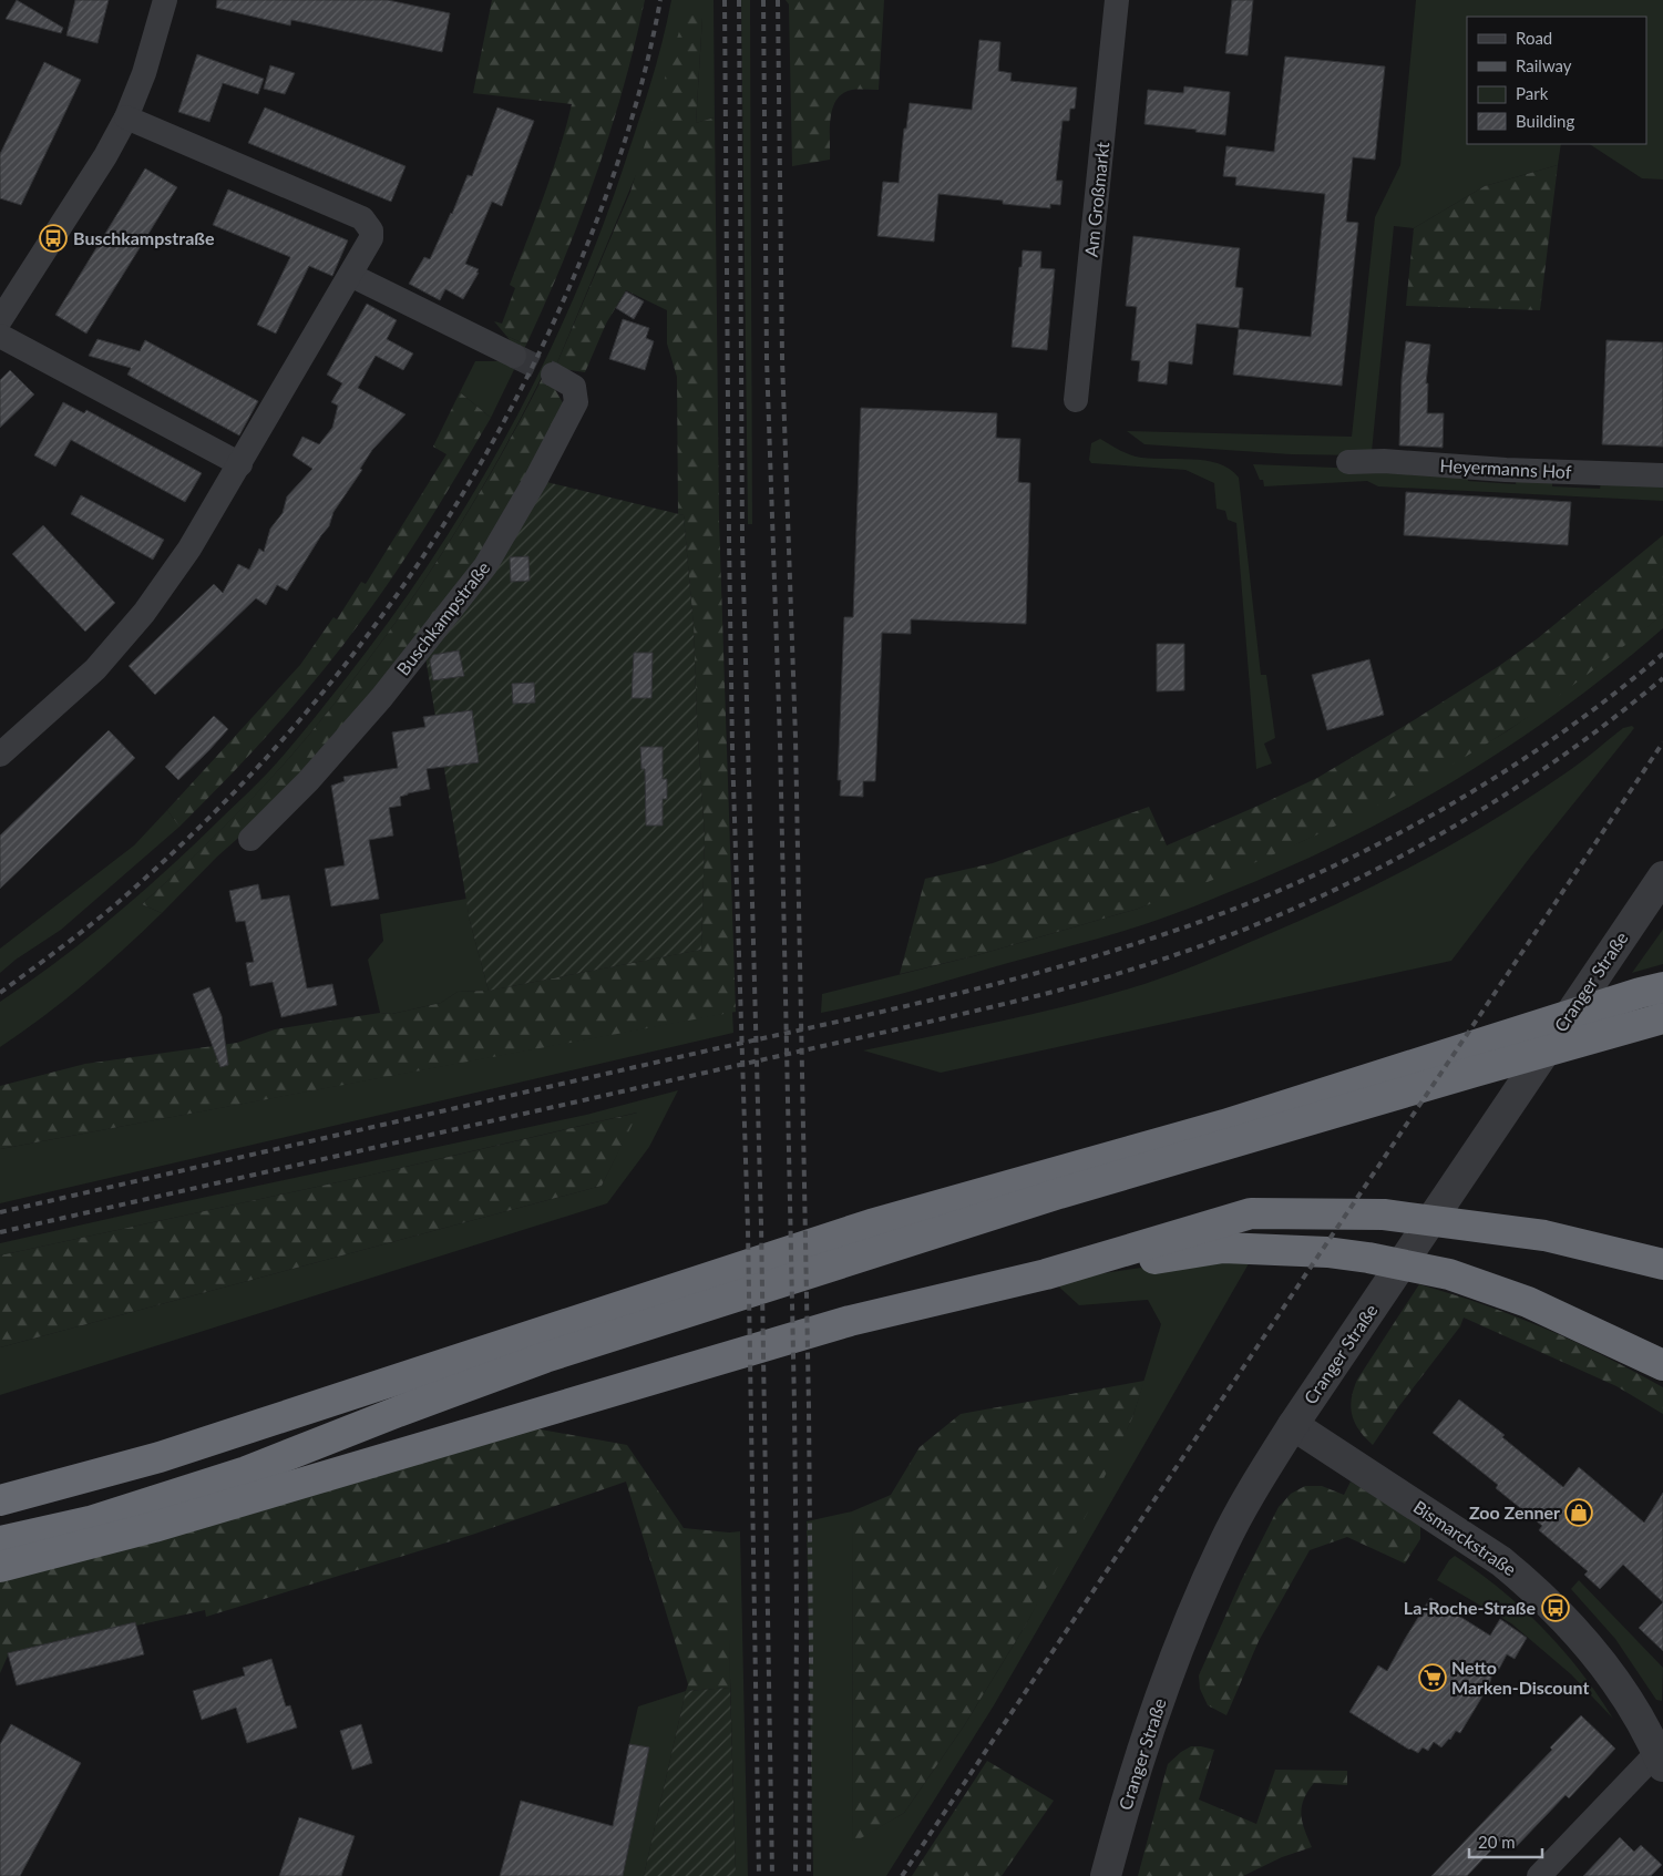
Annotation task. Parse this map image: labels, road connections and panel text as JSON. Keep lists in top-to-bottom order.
{
  "streets": {
    "street": [
      "Am Großmarkt",
      "Heyermanns Hof",
      "Buschkampstraße",
      "Cranger Straße",
      "Bismarckstraße"
    ]
  },
  "crossings": [
    ["Cranger Straße", "Bismarckstraße"]
  ],
  "places": {
    "bus stop": ["Buschkampstraße", "La-Roche-Straße"],
    "shop": ["Zoo Zenner"],
    "supermarket": ["Netto Marken-Discount"]
  },
  "legend": [
    "Road",
    "Railway",
    "Park",
    "Building"
  ],
  "scale_bar": "20 m"
}
